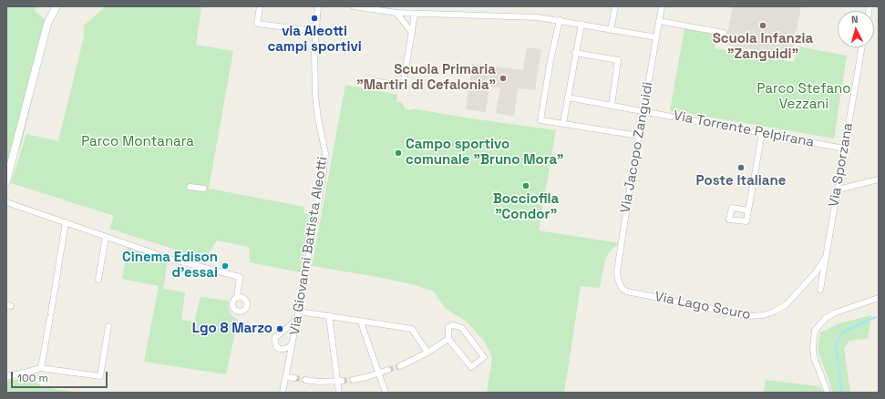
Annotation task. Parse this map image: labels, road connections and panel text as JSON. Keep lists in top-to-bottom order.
{
  "streets": {
    "street": [
      "Via Torrente Pelpirana",
      "Via Jacopo Zanguidi",
      "Via Sporzana",
      "Via Giovanni Battista Aleotti",
      "Via Lago Scuro"
    ]
  },
  "crossings": [
    ["Via Torrente Pelpirana", "Via Jacopo Zanguidi"],
    ["Via Torrente Pelpirana", "Via Sporzana"],
    ["Via Jacopo Zanguidi", "Via Lago Scuro"],
    ["Via Sporzana", "Via Lago Scuro"]
  ],
  "parks": ["Parco Stefano Vezzani", "Parco Montanara"],
  "places": [
    "via Aleotti campi sportivi",
    "Scuola Infanzia \"Zanguidi\"",
    "Scuola Primaria \"Martiri di Cefalonia\"",
    "Campo sportivo comunale \"Bruno Mora\"",
    "Poste Italiane",
    "Bocciofila \"Condor\"",
    "Cinema Edison d'essai",
    "Lgo 8 Marzo"
  ],
  "scale_bar": "100 m",
  "north": "top"
}
